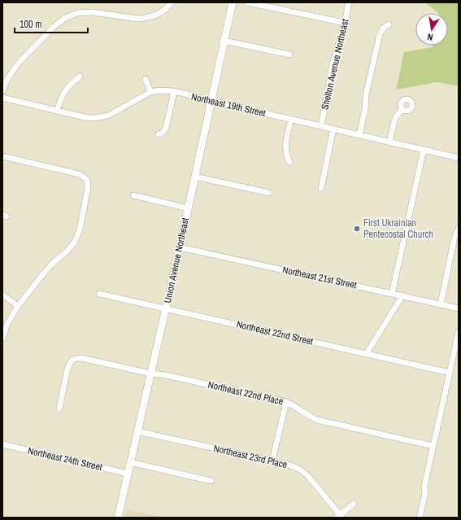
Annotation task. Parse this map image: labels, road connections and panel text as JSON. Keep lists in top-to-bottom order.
{
  "streets": {
    "street": [
      "Shelton Avenue Northeast",
      "Northeast 19th Street",
      "Union Avenue Northeast",
      "Northeast 21st Street",
      "Northeast 22nd Street",
      "Northeast 22nd Place",
      "Northeast 23rd Place",
      "Northeast 24th Street"
    ]
  },
  "crossings": [
    ["Shelton Avenue Northeast", "Northeast 19th Street"],
    ["Northeast 19th Street", "Union Avenue Northeast"],
    ["Union Avenue Northeast", "Northeast 21st Street"],
    ["Union Avenue Northeast", "Northeast 22nd Street"],
    ["Union Avenue Northeast", "Northeast 22nd Place"],
    ["Union Avenue Northeast", "Northeast 23rd Place"],
    ["Union Avenue Northeast", "Northeast 24th Street"]
  ],
  "places": ["First Ukrainian Pentecostal Church"],
  "scale_bar": "100 m",
  "north": "bottom"
}
